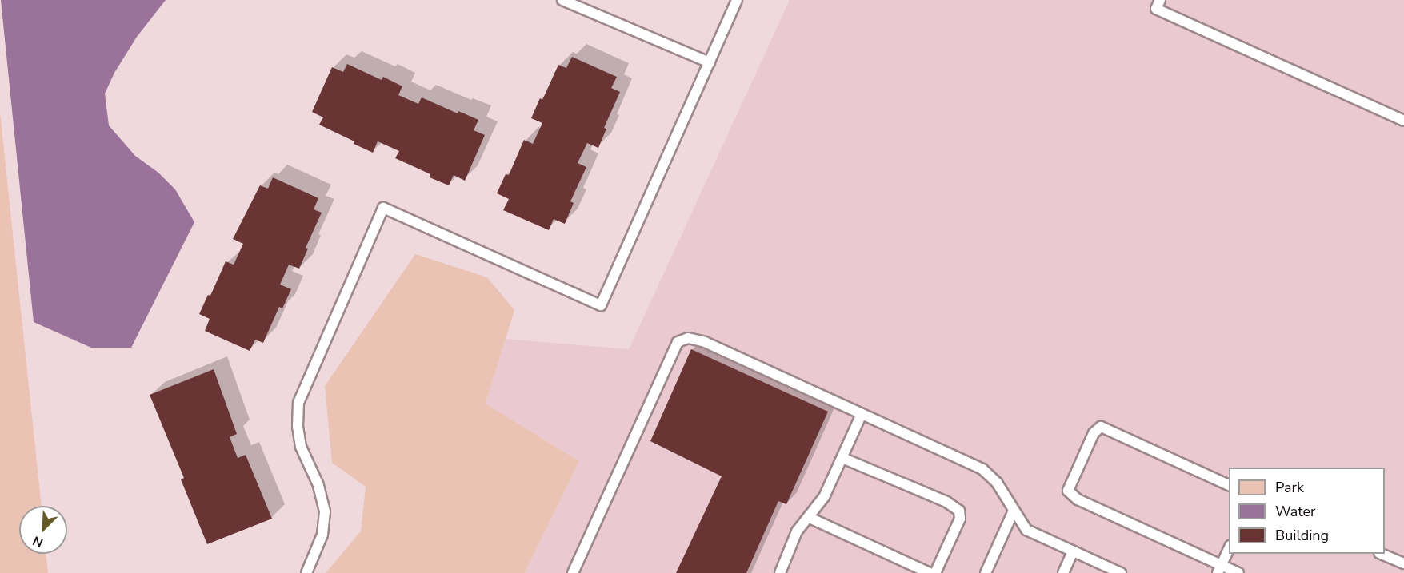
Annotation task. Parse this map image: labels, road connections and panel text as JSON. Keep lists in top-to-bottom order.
{
  "legend": ["Park", "Water", "Building"],
  "north": "bottom left"
}
